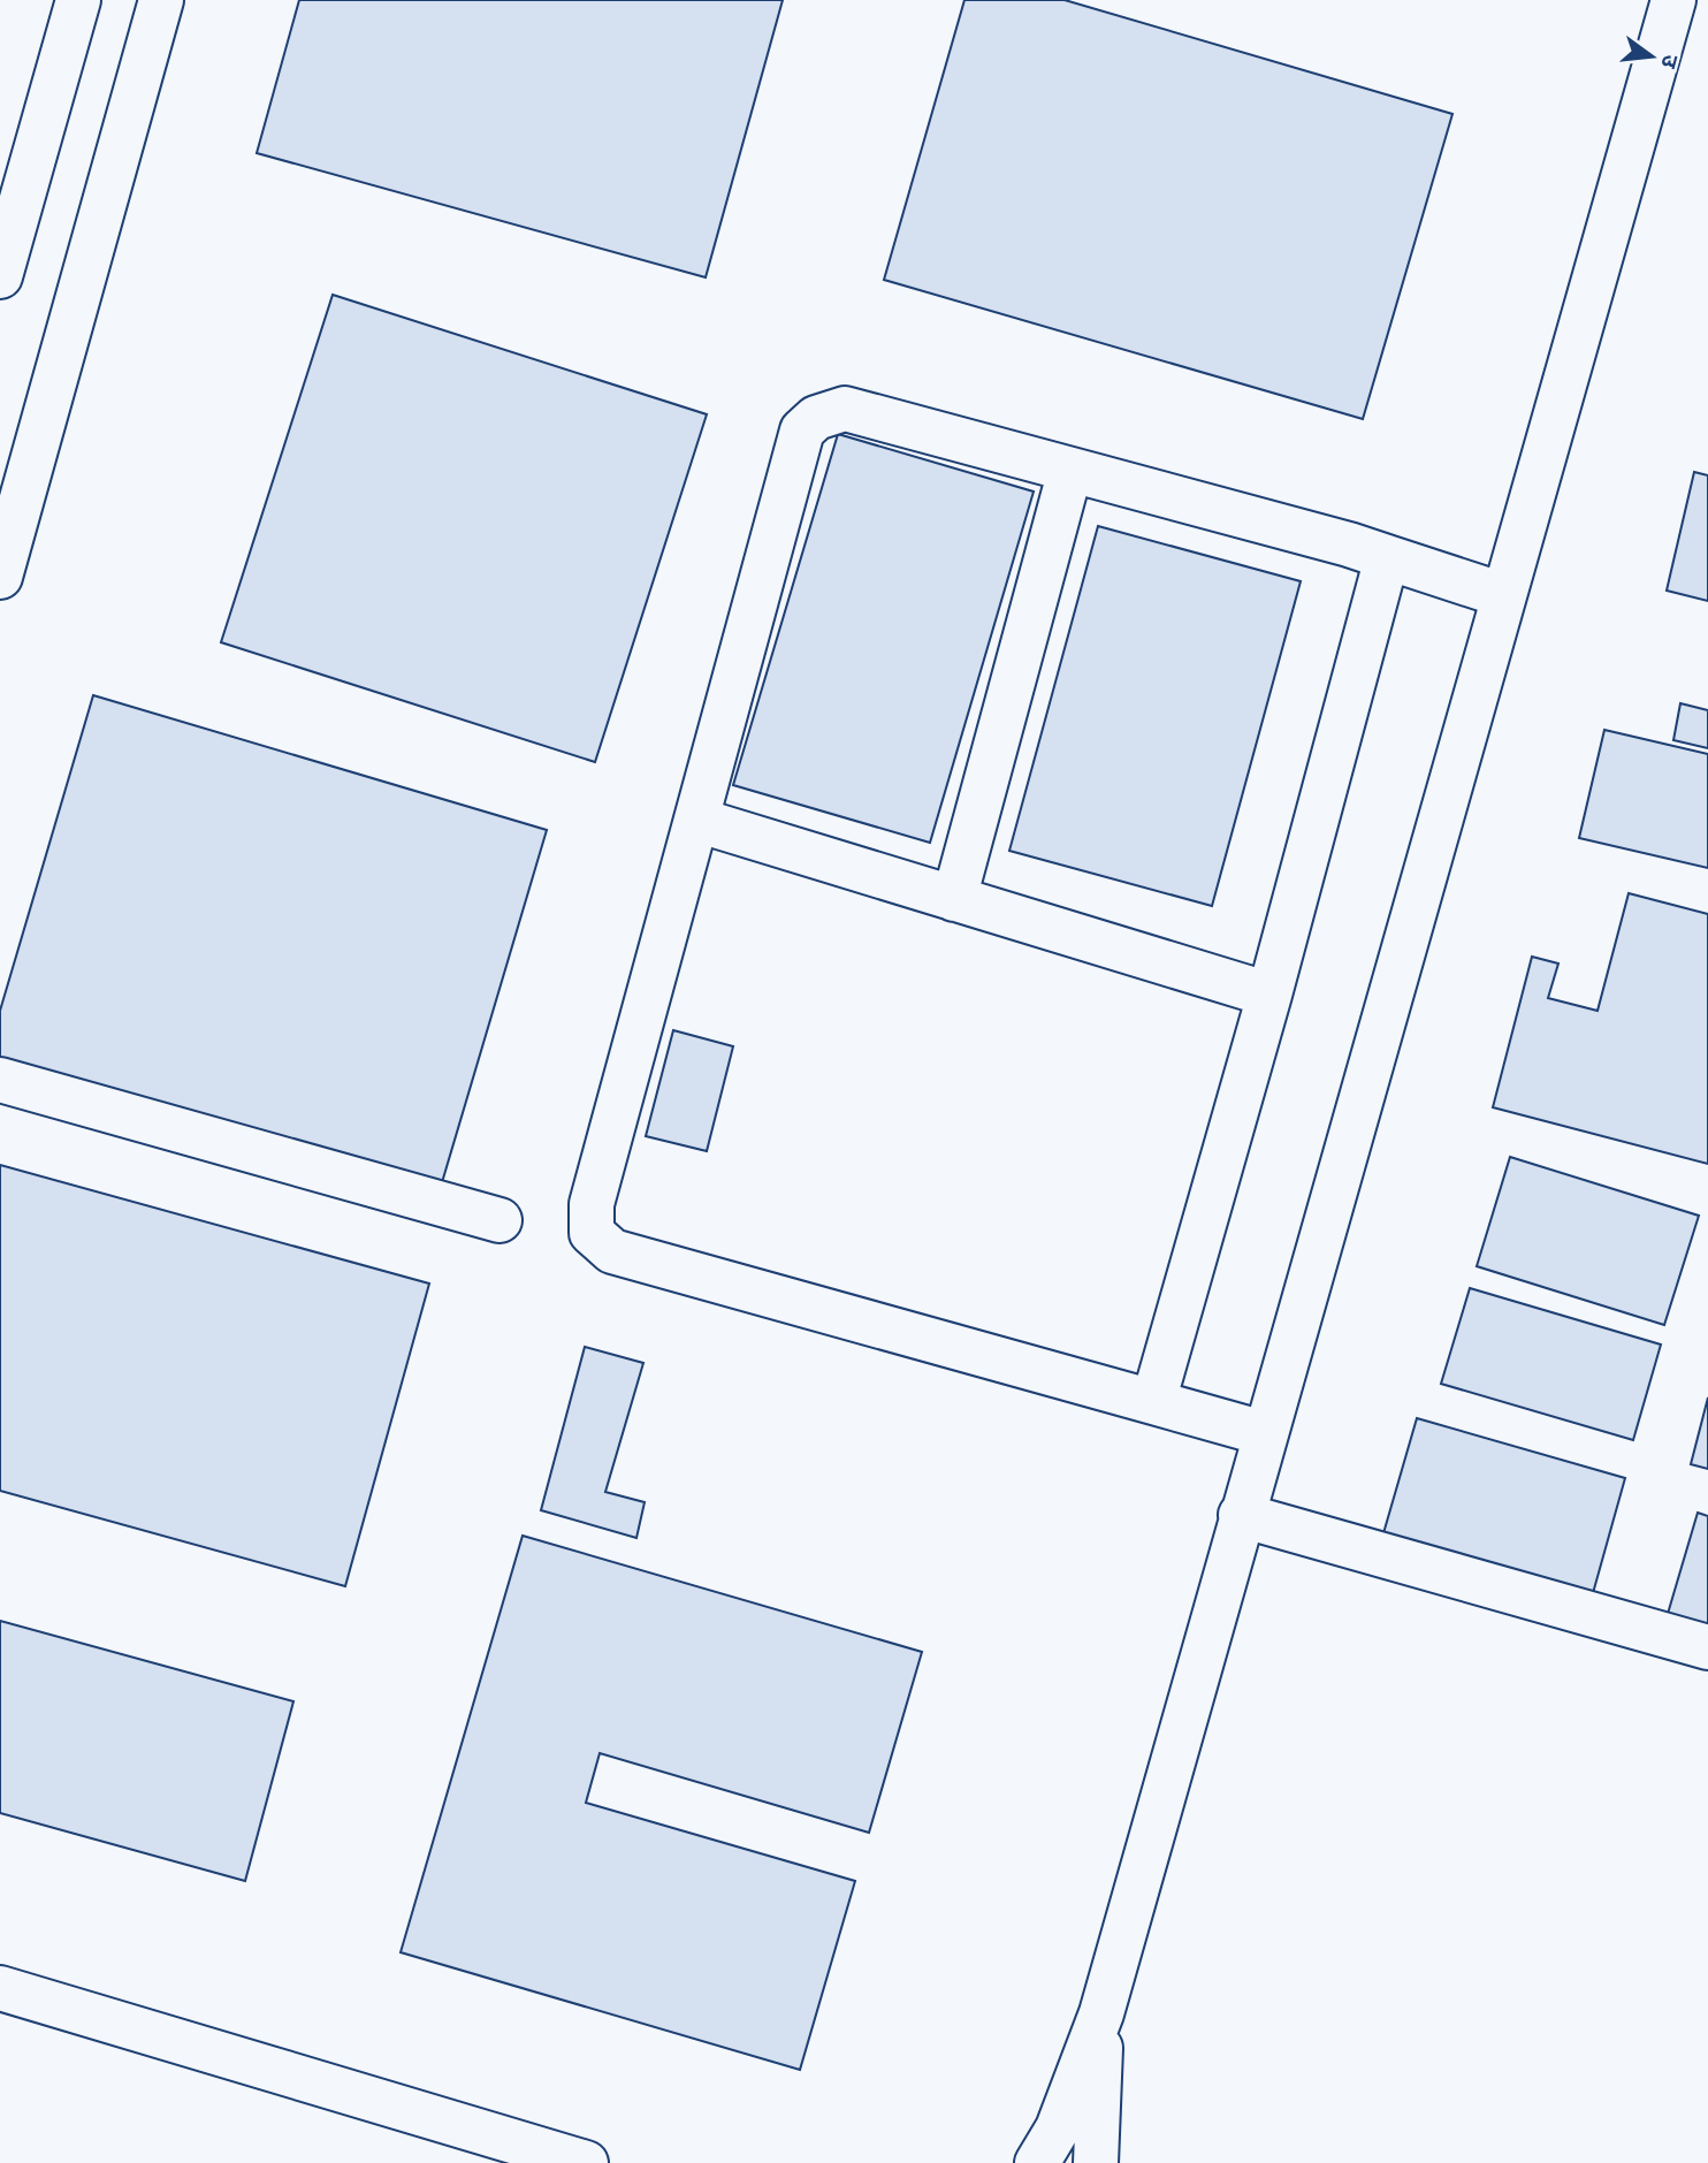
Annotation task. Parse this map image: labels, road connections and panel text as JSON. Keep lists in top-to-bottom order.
{
  "north": "right"
}
